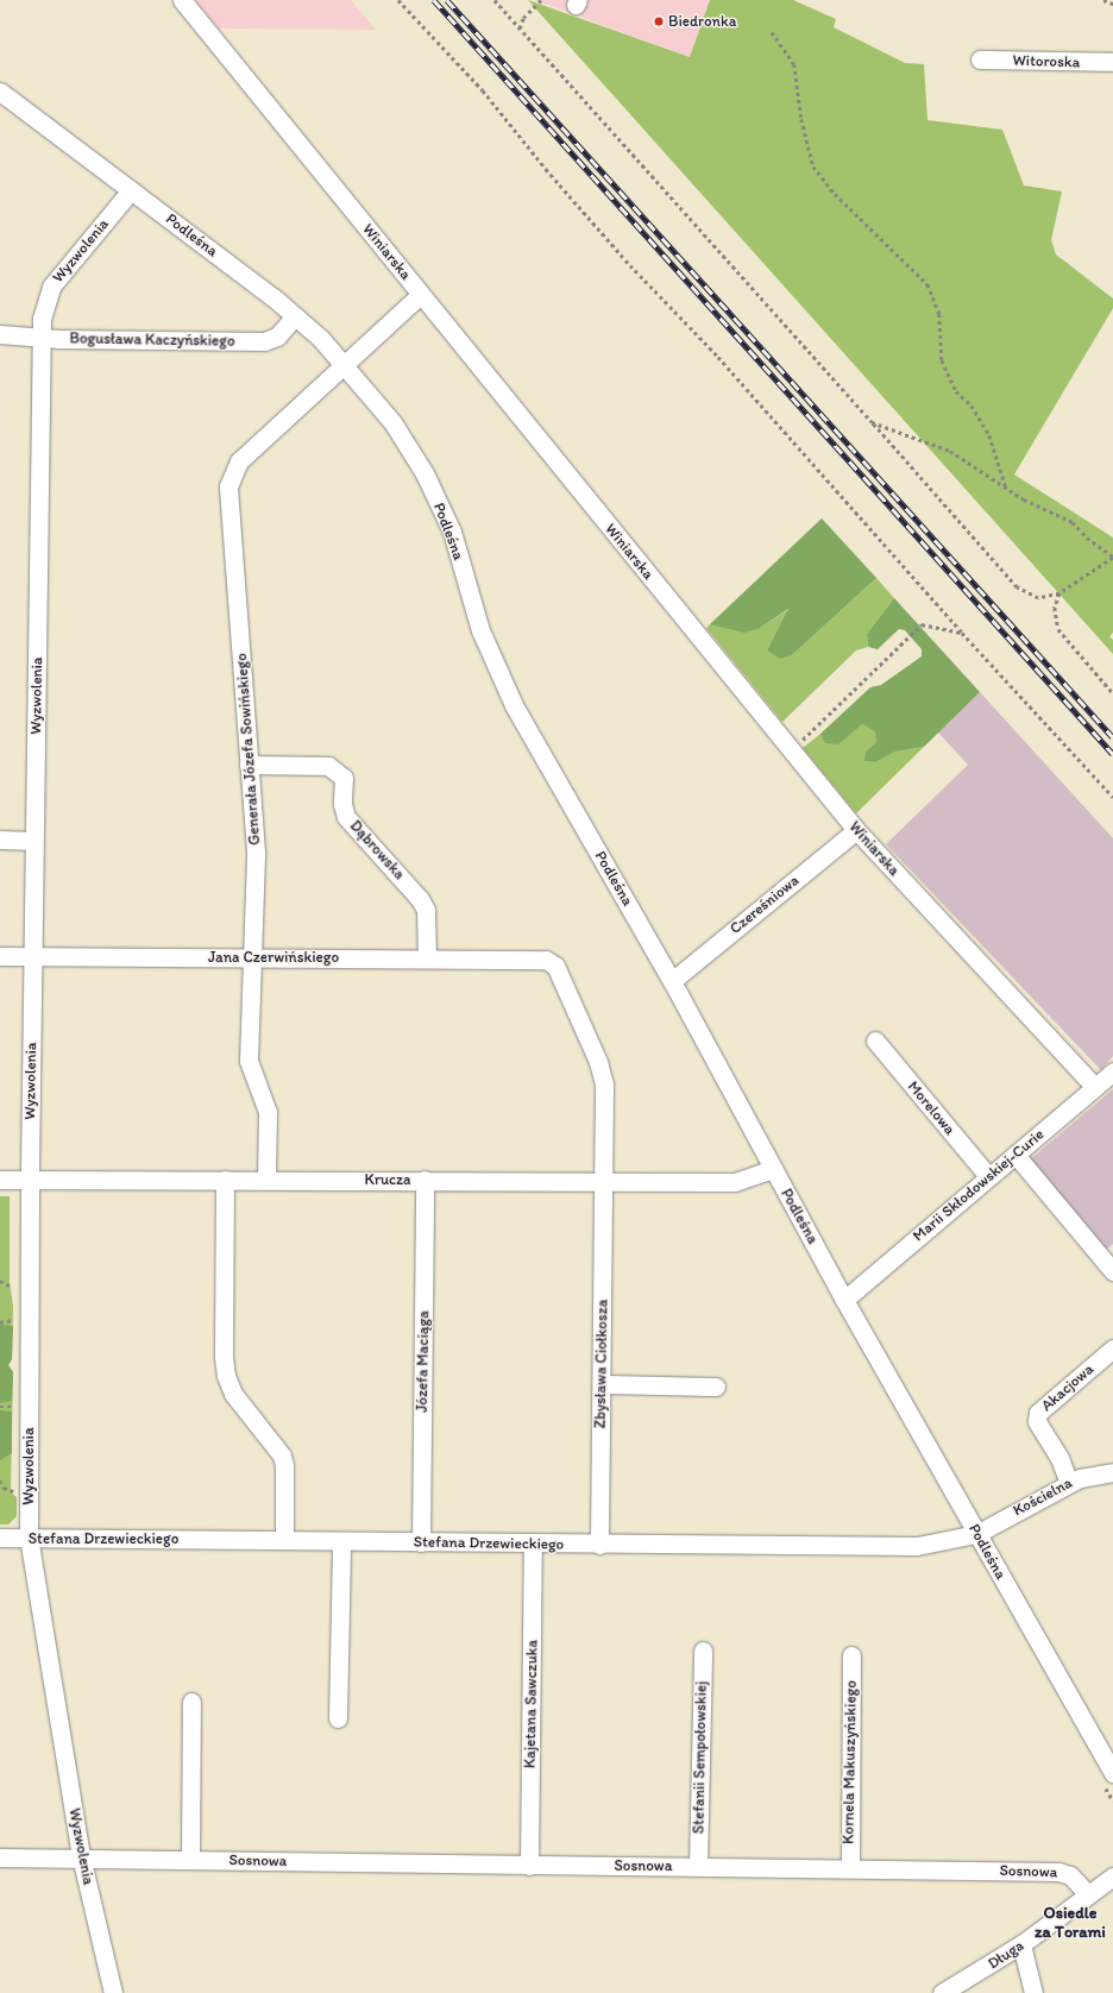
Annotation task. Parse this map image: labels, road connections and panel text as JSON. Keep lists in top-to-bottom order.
{
  "streets": {
    "street": [
      "Witoroska",
      "Podleśna",
      "Wyzwolenia",
      "Winiarska",
      "Bogusława Kaczyńskiego",
      "Generała Józefa Sowińskiego",
      "Dąbrowska",
      "Czereśniowa",
      "Jana Czerwińskiego",
      "Morelowa",
      "Krucza",
      "Marii Skłodowskiej-Curie",
      "Józefa Maciąga",
      "Zbysława Ciołkosza",
      "Akacjowa",
      "Kościelna",
      "Stefana Drzewieckiego",
      "Kajetana Sawczuka",
      "Stefanii Sempołowskiej",
      "Kornela Makuszyńskiego",
      "Sosnowa",
      "Długa"
    ]
  },
  "crossings": [
    ["Podleśna", "Wyzwolenia"],
    ["Podleśna", "Bogusława Kaczyńskiego"],
    ["Podleśna", "Generała Józefa Sowińskiego"],
    ["Podleśna", "Czereśniowa"],
    ["Podleśna", "Krucza"],
    ["Podleśna", "Marii Skłodowskiej-Curie"],
    ["Podleśna", "Kościelna"],
    ["Podleśna", "Stefana Drzewieckiego"],
    ["Wyzwolenia", "Bogusława Kaczyńskiego"],
    ["Wyzwolenia", "Jana Czerwińskiego"],
    ["Wyzwolenia", "Krucza"],
    ["Wyzwolenia", "Stefana Drzewieckiego"],
    ["Wyzwolenia", "Sosnowa"],
    ["Winiarska", "Generała Józefa Sowińskiego"],
    ["Winiarska", "Czereśniowa"],
    ["Winiarska", "Marii Skłodowskiej-Curie"],
    ["Generała Józefa Sowińskiego", "Dąbrowska"],
    ["Generała Józefa Sowińskiego", "Jana Czerwińskiego"],
    ["Generała Józefa Sowińskiego", "Krucza"],
    ["Dąbrowska", "Jana Czerwińskiego"],
    ["Jana Czerwińskiego", "Krucza"],
    ["Jana Czerwińskiego", "Zbysława Ciołkosza"],
    ["Morelowa", "Marii Skłodowskiej-Curie"],
    ["Krucza", "Józefa Maciąga"],
    ["Krucza", "Zbysława Ciołkosza"],
    ["Józefa Maciąga", "Stefana Drzewieckiego"],
    ["Zbysława Ciołkosza", "Stefana Drzewieckiego"],
    ["Akacjowa", "Kościelna"],
    ["Kościelna", "Stefana Drzewieckiego"],
    ["Stefana Drzewieckiego", "Kajetana Sawczuka"],
    ["Kajetana Sawczuka", "Sosnowa"],
    ["Stefanii Sempołowskiej", "Sosnowa"],
    ["Kornela Makuszyńskiego", "Sosnowa"],
    ["Sosnowa", "Długa"]
  ],
  "districts": ["Osiedle za Torami"],
  "places": ["Biedronka"]
}
